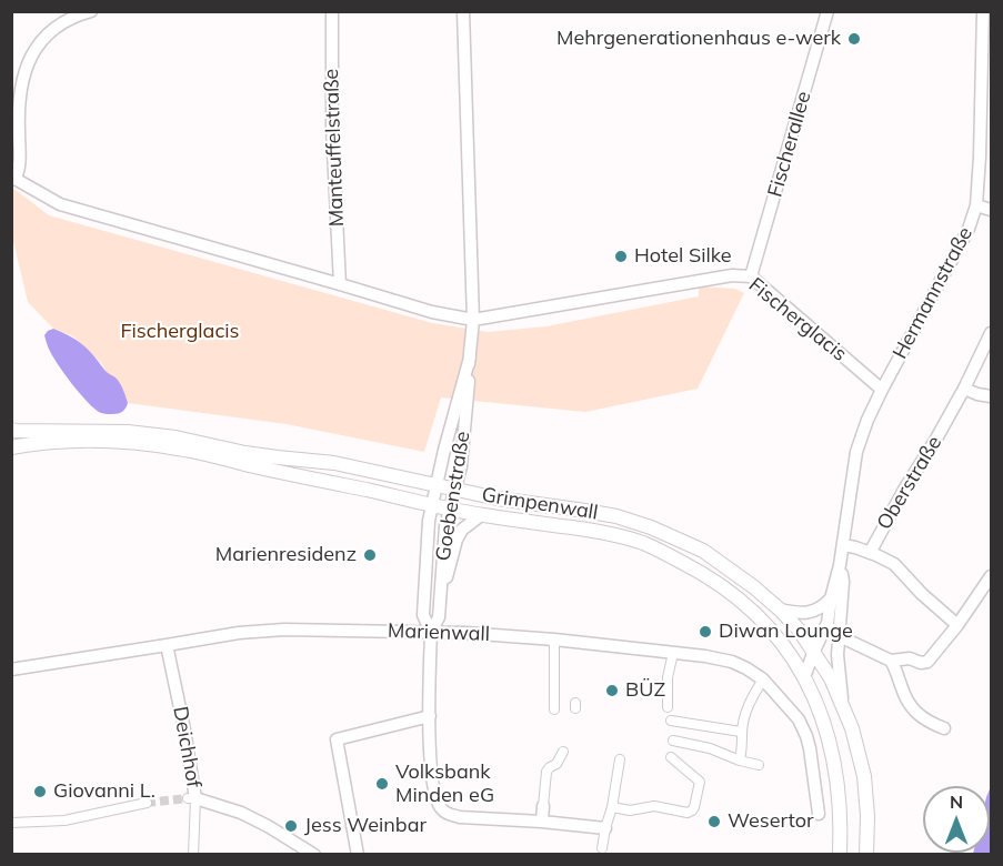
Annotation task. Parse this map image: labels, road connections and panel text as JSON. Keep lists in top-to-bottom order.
{
  "streets": {
    "street": [
      "Fischerallee",
      "Manteuffelstraße",
      "Hermannstraße",
      "Fischerglacis",
      "Oberstraße",
      "Goebenstraße",
      "Grimpenwall",
      "Marienwall",
      "Deichhof"
    ]
  },
  "crossings": [
    ["Fischerallee", "Fischerglacis"],
    ["Manteuffelstraße", "Fischerglacis"],
    ["Hermannstraße", "Fischerglacis"],
    ["Hermannstraße", "Oberstraße"],
    ["Hermannstraße", "Grimpenwall"],
    ["Fischerglacis", "Goebenstraße"],
    ["Goebenstraße", "Grimpenwall"],
    ["Goebenstraße", "Marienwall"],
    ["Marienwall", "Deichhof"]
  ],
  "parks": ["Fischerglacis"],
  "places": [
    "Mehrgenerationenhaus e-werk",
    "Hotel Silke",
    "Marienresidenz",
    "Diwan Lounge",
    "BÜZ",
    "Volksbank Minden eG",
    "Giovanni L.",
    "Wesertor",
    "Jess Weinbar"
  ],
  "north": "top"
}
